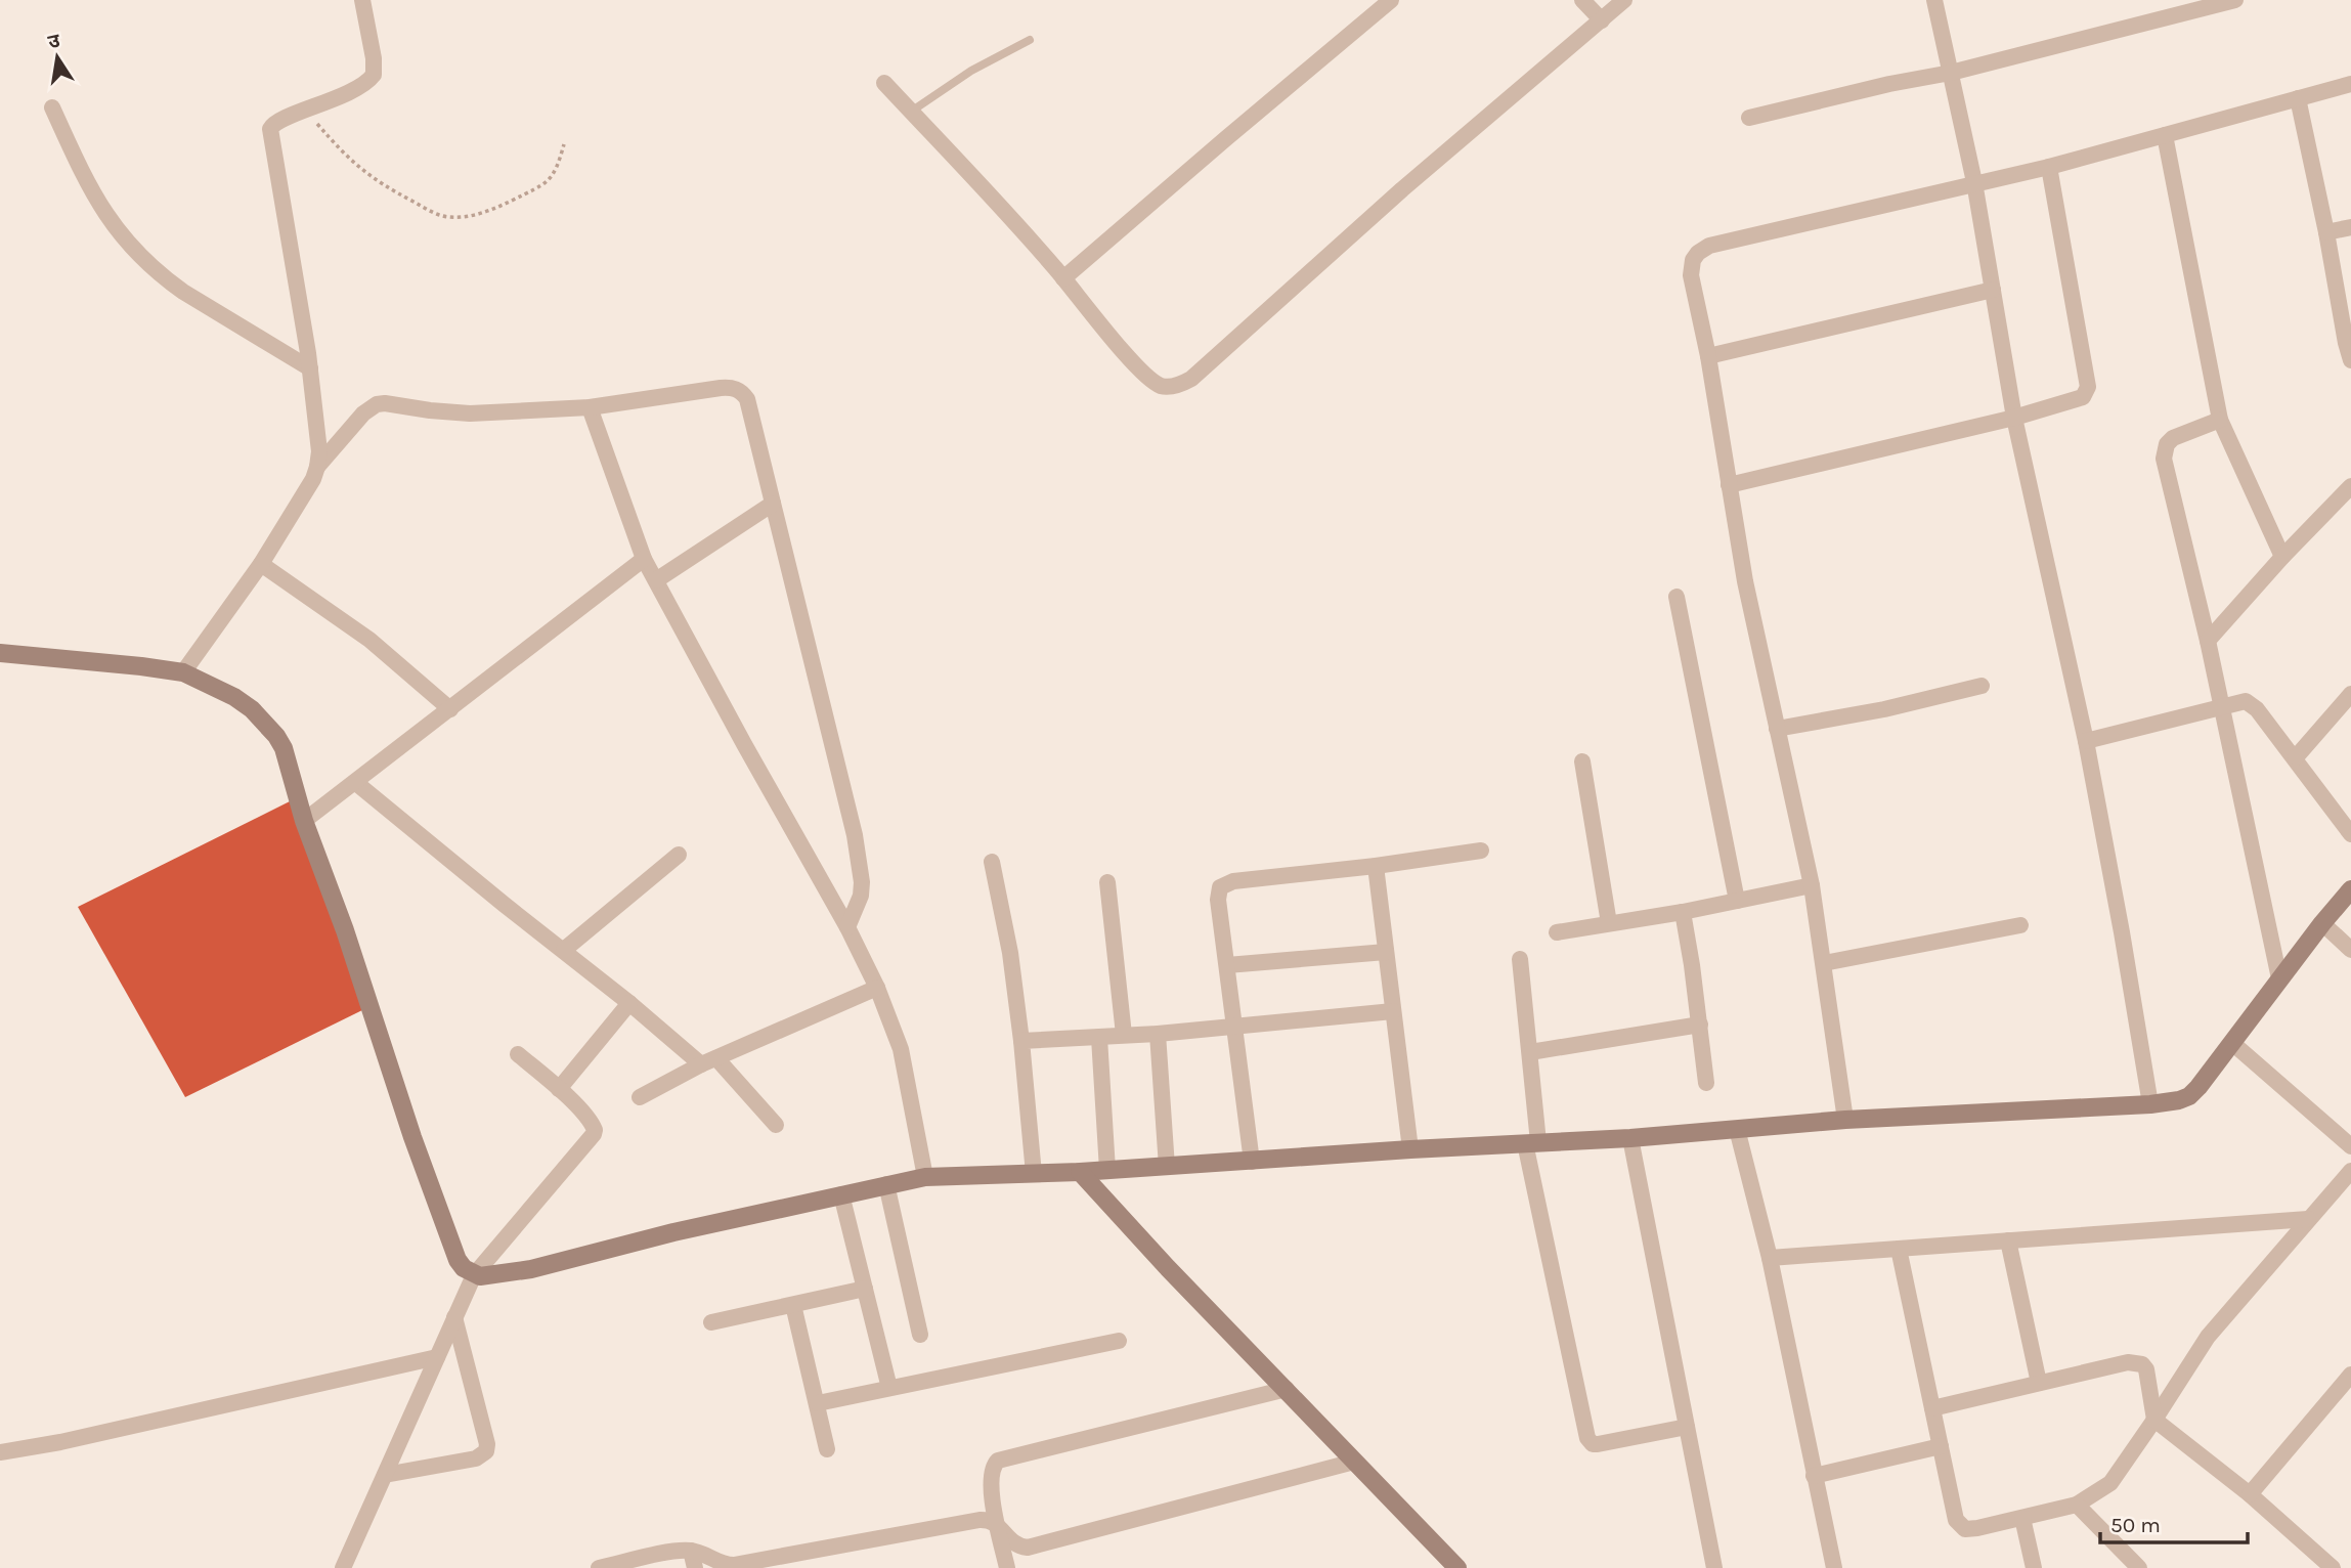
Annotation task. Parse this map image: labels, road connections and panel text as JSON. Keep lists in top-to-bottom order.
{
  "scale_bar": "50 m",
  "north": "top"
}
